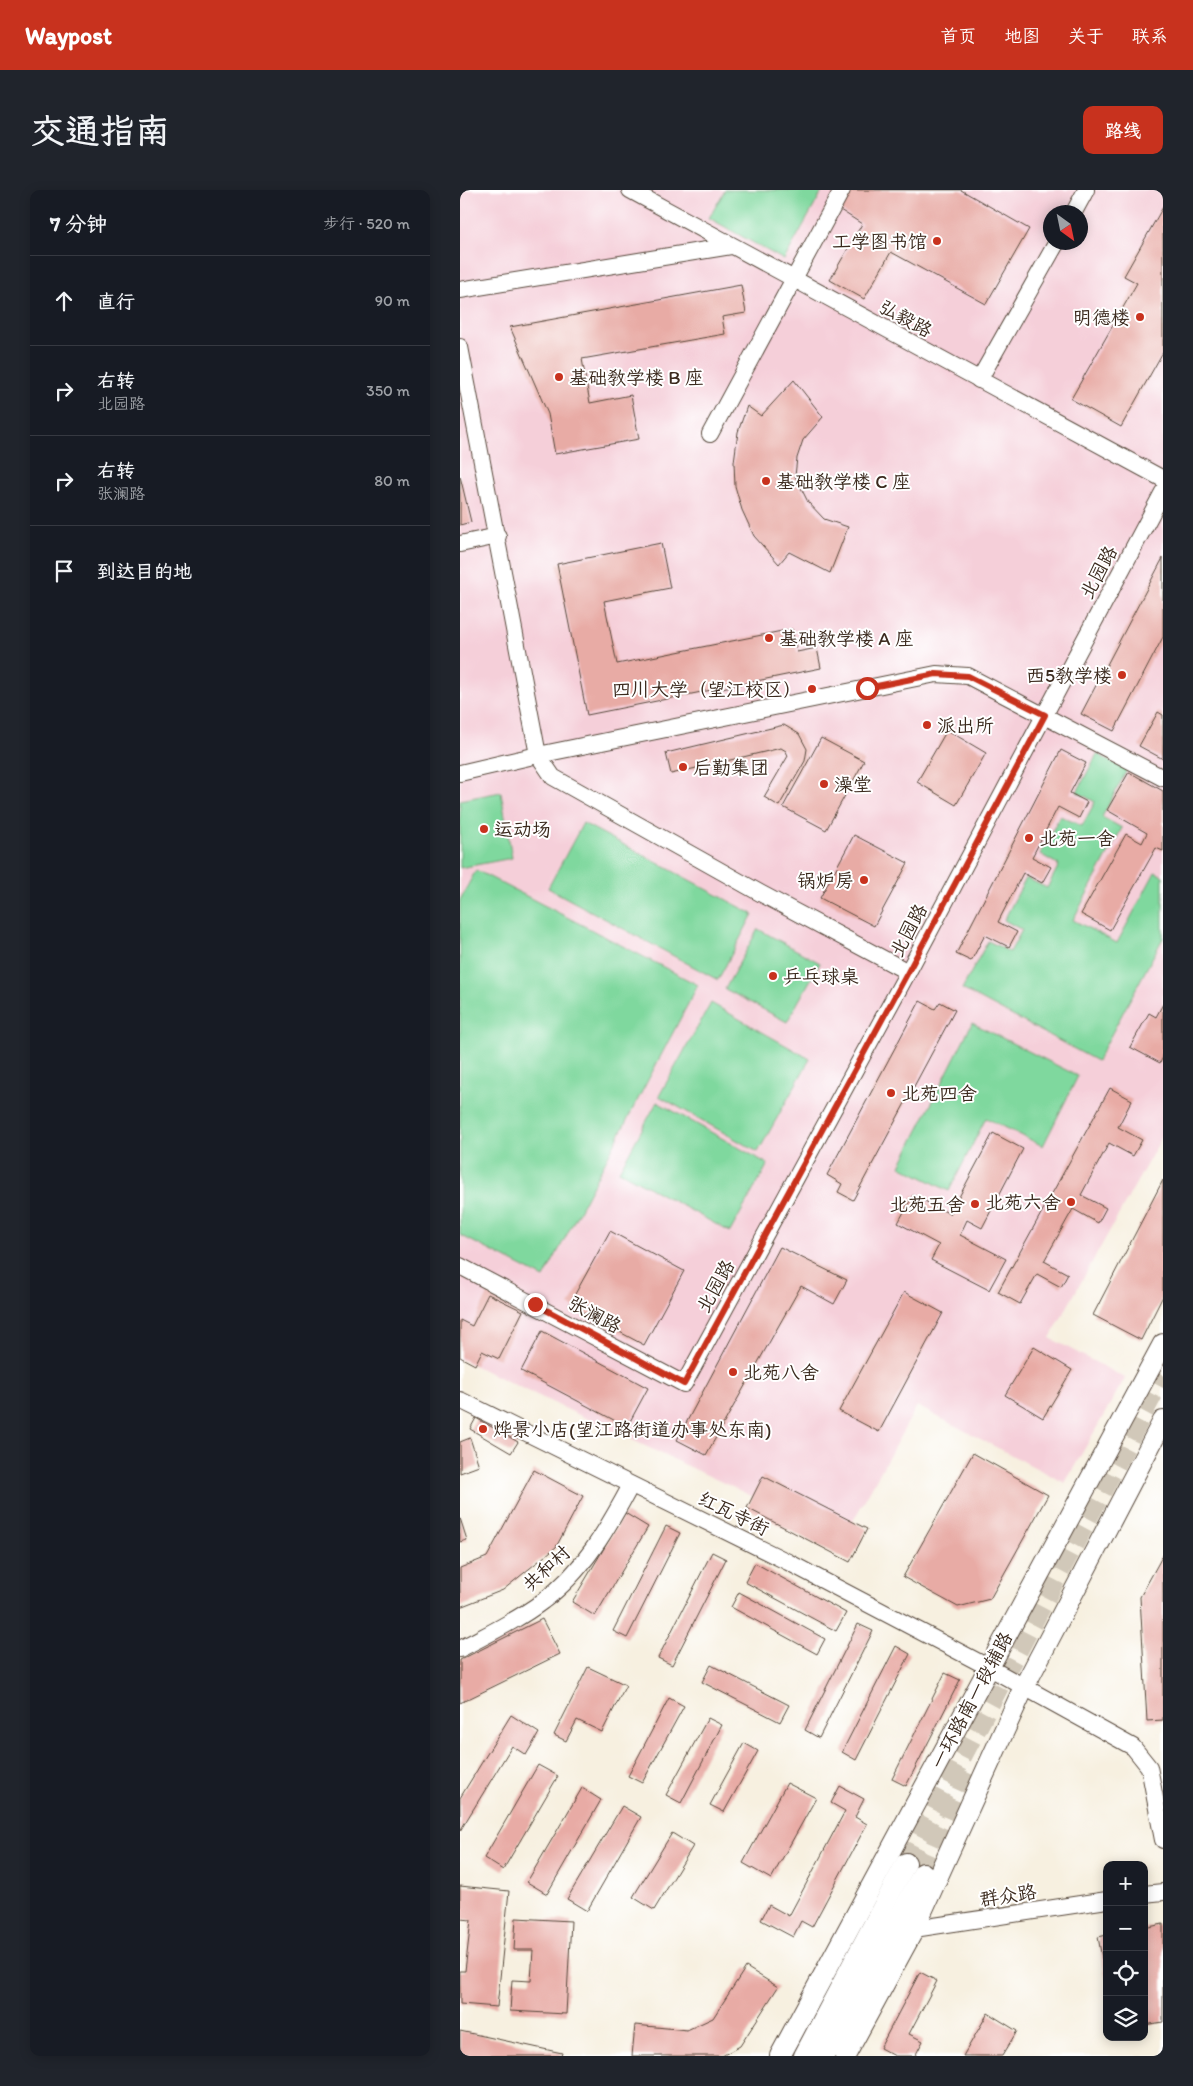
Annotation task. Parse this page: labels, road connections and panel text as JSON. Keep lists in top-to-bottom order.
{
  "streets": {
    "main road": ["一环路南一段辅路"],
    "street": [
      "弘毅路",
      "北园路",
      "张澜路",
      "红瓦寺街",
      "共和村",
      "群众路"
    ]
  },
  "crossings": [
    ["北园路", "张澜路"],
    ["红瓦寺街", "共和村"],
    ["红瓦寺街", "一环路南一段辅路"]
  ],
  "places": [
    "工学图书馆",
    "明德楼",
    "基础教学楼 B 座",
    "基础教学楼 C 座",
    "基础教学楼 A 座",
    "西5教学楼",
    "四川大学（望江校区）",
    "派出所",
    "后勤集团",
    "澡堂",
    "运动场",
    "北苑一舍",
    "锅炉房",
    "乒乓球桌",
    "北苑四舍",
    "北苑六舍",
    "北苑五舍",
    "北苑八舍",
    "烨景小店(望江路街道办事处东南)"
  ],
  "north": "bottom right",
  "page": {
    "header": "Waypost",
    "nav": [
      "首页",
      "地图",
      "关于",
      "联系"
    ],
    "buttons": "路线",
    "title": "交通指南",
    "heading": ["7 分钟", "步行 · 520 m"],
    "list": [
      ["直行", "90 m"],
      ["右转", "北园路", "350 m"],
      ["右转", "张澜路", "80 m"],
      "到达目的地"
    ],
    "map_buttons": ["+", "−"]
  }
}
